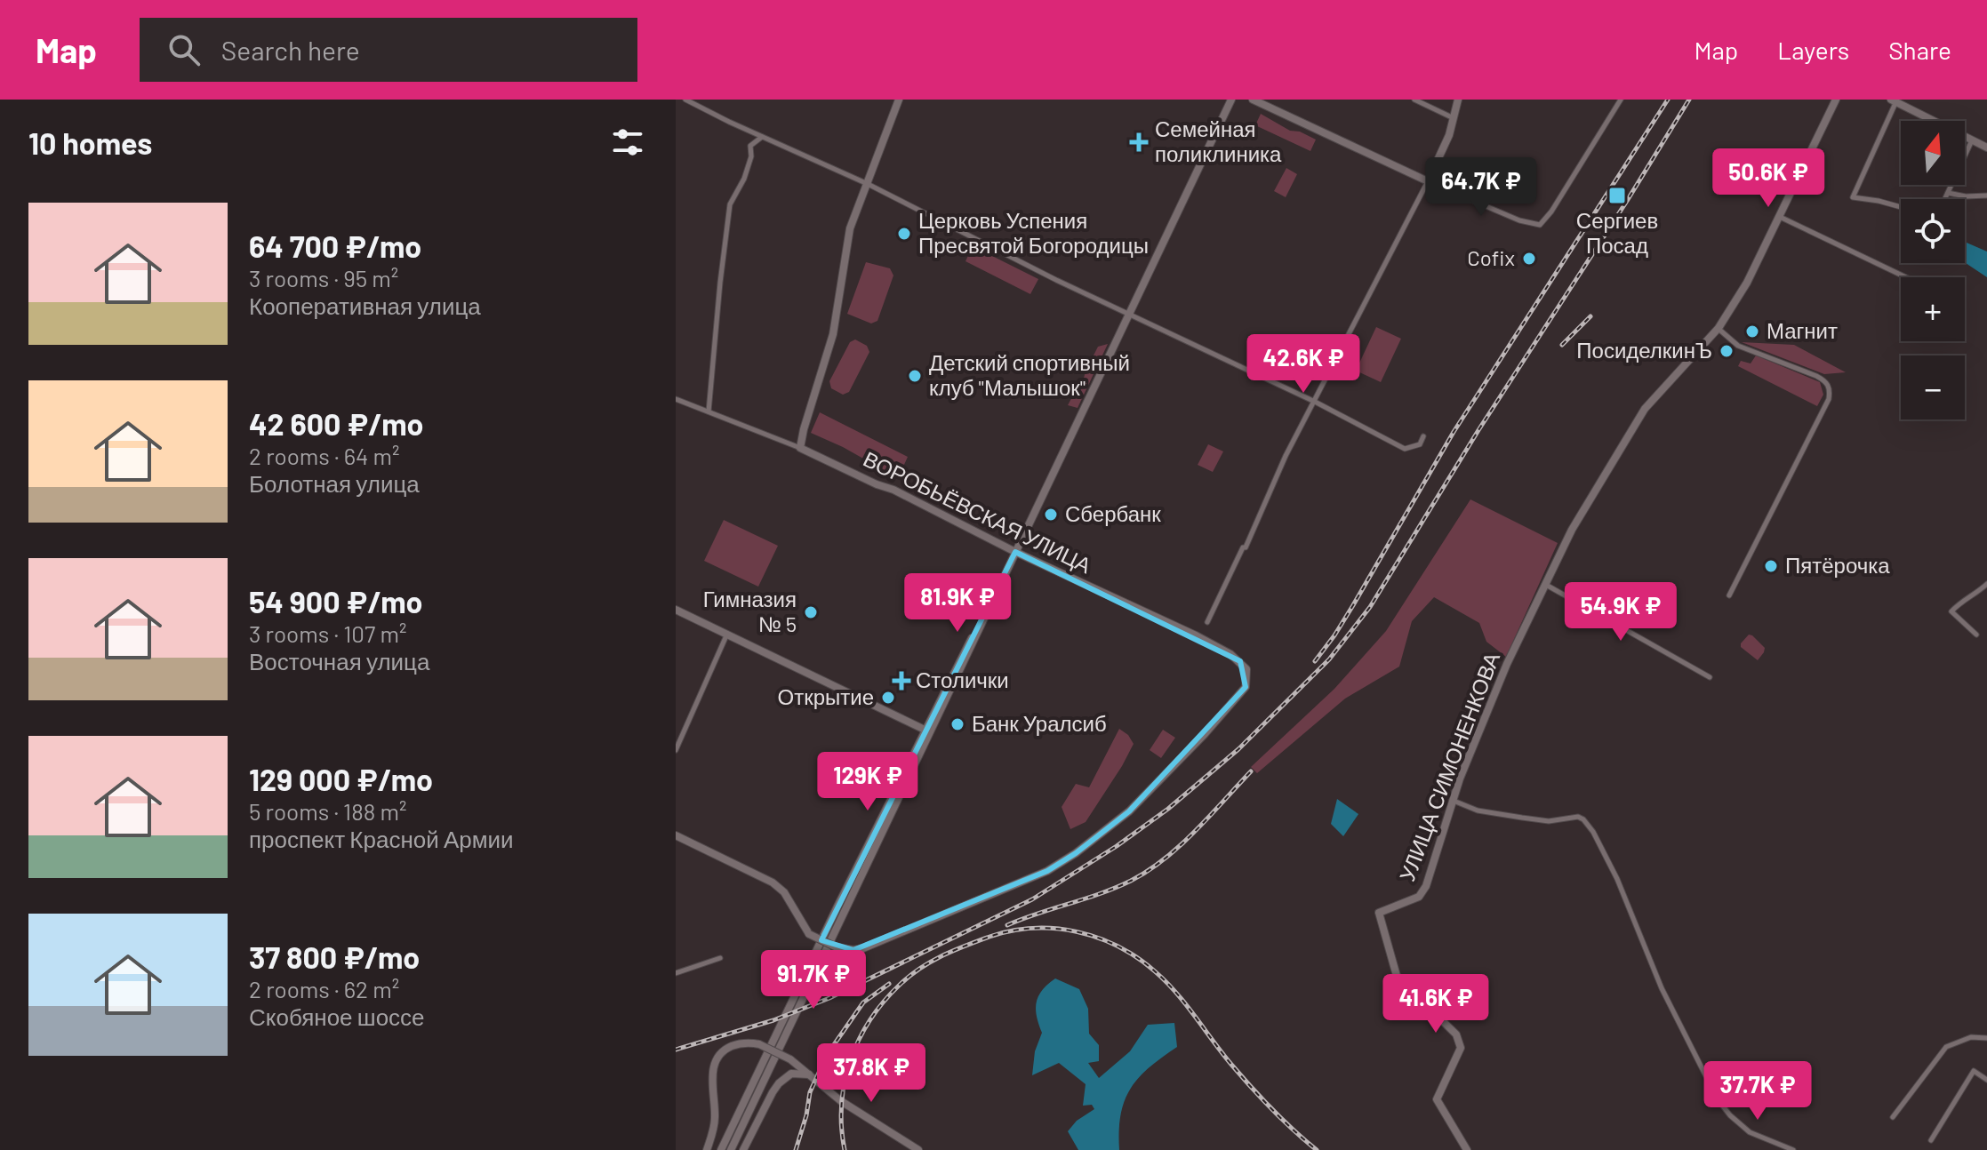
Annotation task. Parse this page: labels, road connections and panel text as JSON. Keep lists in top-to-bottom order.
{
  "streets": {
    "main road": ["ВОРОБЬЁВСКАЯ УЛИЦА", "УЛИЦА СИМОНЕНКОВА"]
  },
  "places": {
    "health": ["Семейная поликлиника", "Столички"],
    "transit": ["Сергиев Посад"],
    "other": [
      "Церковь Успения Пресвятой Богородицы",
      "Cofix",
      "Магнит",
      "ПосиделкинЪ",
      "Детский спортивный клуб \"Малышок\"",
      "Сбербанк",
      "Пятёрочка",
      "Гимназия № 5",
      "Открытие",
      "Банк Уралсиб"
    ]
  },
  "north": "top",
  "page": {
    "header": "Map",
    "search": "Search here",
    "nav": ["Map", "Layers", "Share"],
    "heading": "10 homes",
    "map_buttons": ["+", "−"],
    "price": [
      "50.6K ₽",
      "64.7K ₽",
      "42.6K ₽",
      "81.9K ₽",
      "54.9K ₽",
      "129K ₽",
      "91.7K ₽",
      "41.6K ₽",
      "37.8K ₽",
      "37.7K ₽"
    ],
    "list": [
      {
        "name": "64 700 ₽/mo",
        "note": "3 rooms · 95 m² · Кооперативная улица"
      },
      {
        "name": "42 600 ₽/mo",
        "note": "2 rooms · 64 m² · Болотная улица"
      },
      {
        "name": "54 900 ₽/mo",
        "note": "3 rooms · 107 m² · Восточная улица"
      },
      {
        "name": "129 000 ₽/mo",
        "note": "5 rooms · 188 m² · проспект Красной Армии"
      },
      {
        "name": "37 800 ₽/mo",
        "note": "2 rooms · 62 m² · Скобяное шоссе"
      }
    ]
  }
}
